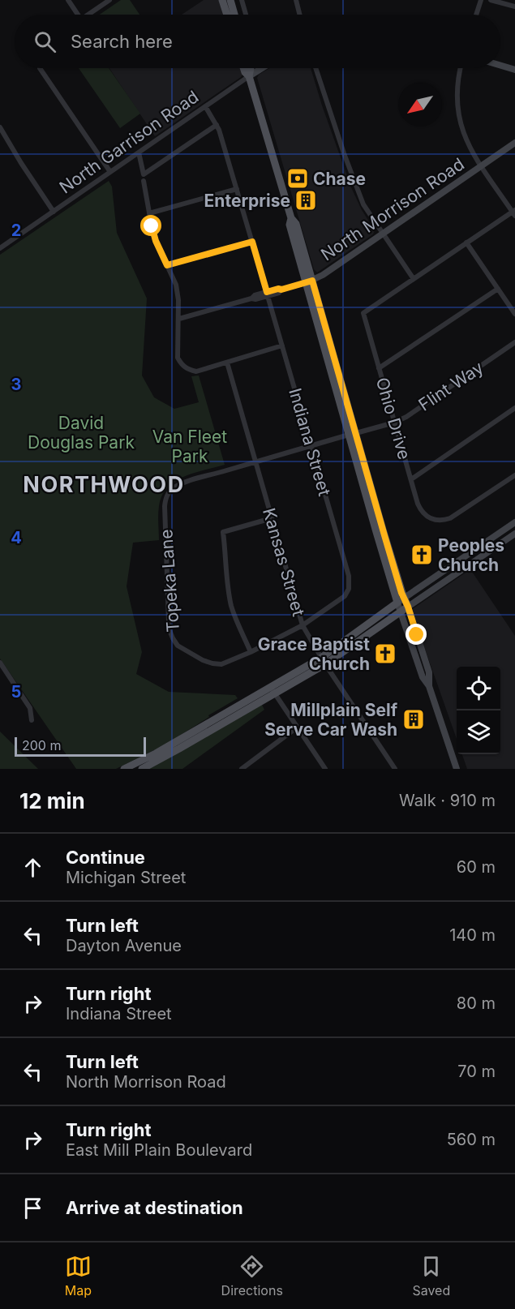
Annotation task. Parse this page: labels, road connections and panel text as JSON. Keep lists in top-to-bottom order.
{
  "streets": {
    "street": [
      "North Garrison Road",
      "North Morrison Road",
      "Flint Way",
      "Ohio Drive",
      "Indiana Street",
      "Kansas Street",
      "Topeka Lane"
    ]
  },
  "crossings": [
    ["North Garrison Road", "Indiana Street"],
    ["North Morrison Road", "Indiana Street"],
    ["Flint Way", "Ohio Drive"],
    ["Flint Way", "Indiana Street"],
    ["Flint Way", "Kansas Street"],
    ["Flint Way", "Topeka Lane"],
    ["Indiana Street", "Topeka Lane"],
    ["Kansas Street", "Topeka Lane"]
  ],
  "districts": ["NORTHWOOD"],
  "parks": ["David Douglas Park", "Van Fleet Park"],
  "places": {
    "bank": ["Chase"],
    "building": ["Enterprise", "Millplain Self Serve Car Wash"],
    "church": ["Peoples Church", "Grace Baptist Church"]
  },
  "scale_bar": "200 m",
  "north": "bottom left",
  "page": {
    "search": "Search here",
    "scale": "200 m",
    "heading": ["12 min", "Walk · 910 m"],
    "list": [
      ["Continue", "Michigan Street", "60 m"],
      ["Turn left", "Dayton Avenue", "140 m"],
      ["Turn right", "Indiana Street", "80 m"],
      ["Turn left", "North Morrison Road", "70 m"],
      ["Turn right", "East Mill Plain Boulevard", "560 m"],
      "Arrive at destination"
    ],
    "nav": ["Map", "Directions", "Saved"]
  },
  "grid": {
    "rows": [
      "2",
      "3",
      "4",
      "5"
    ]
  }
}
